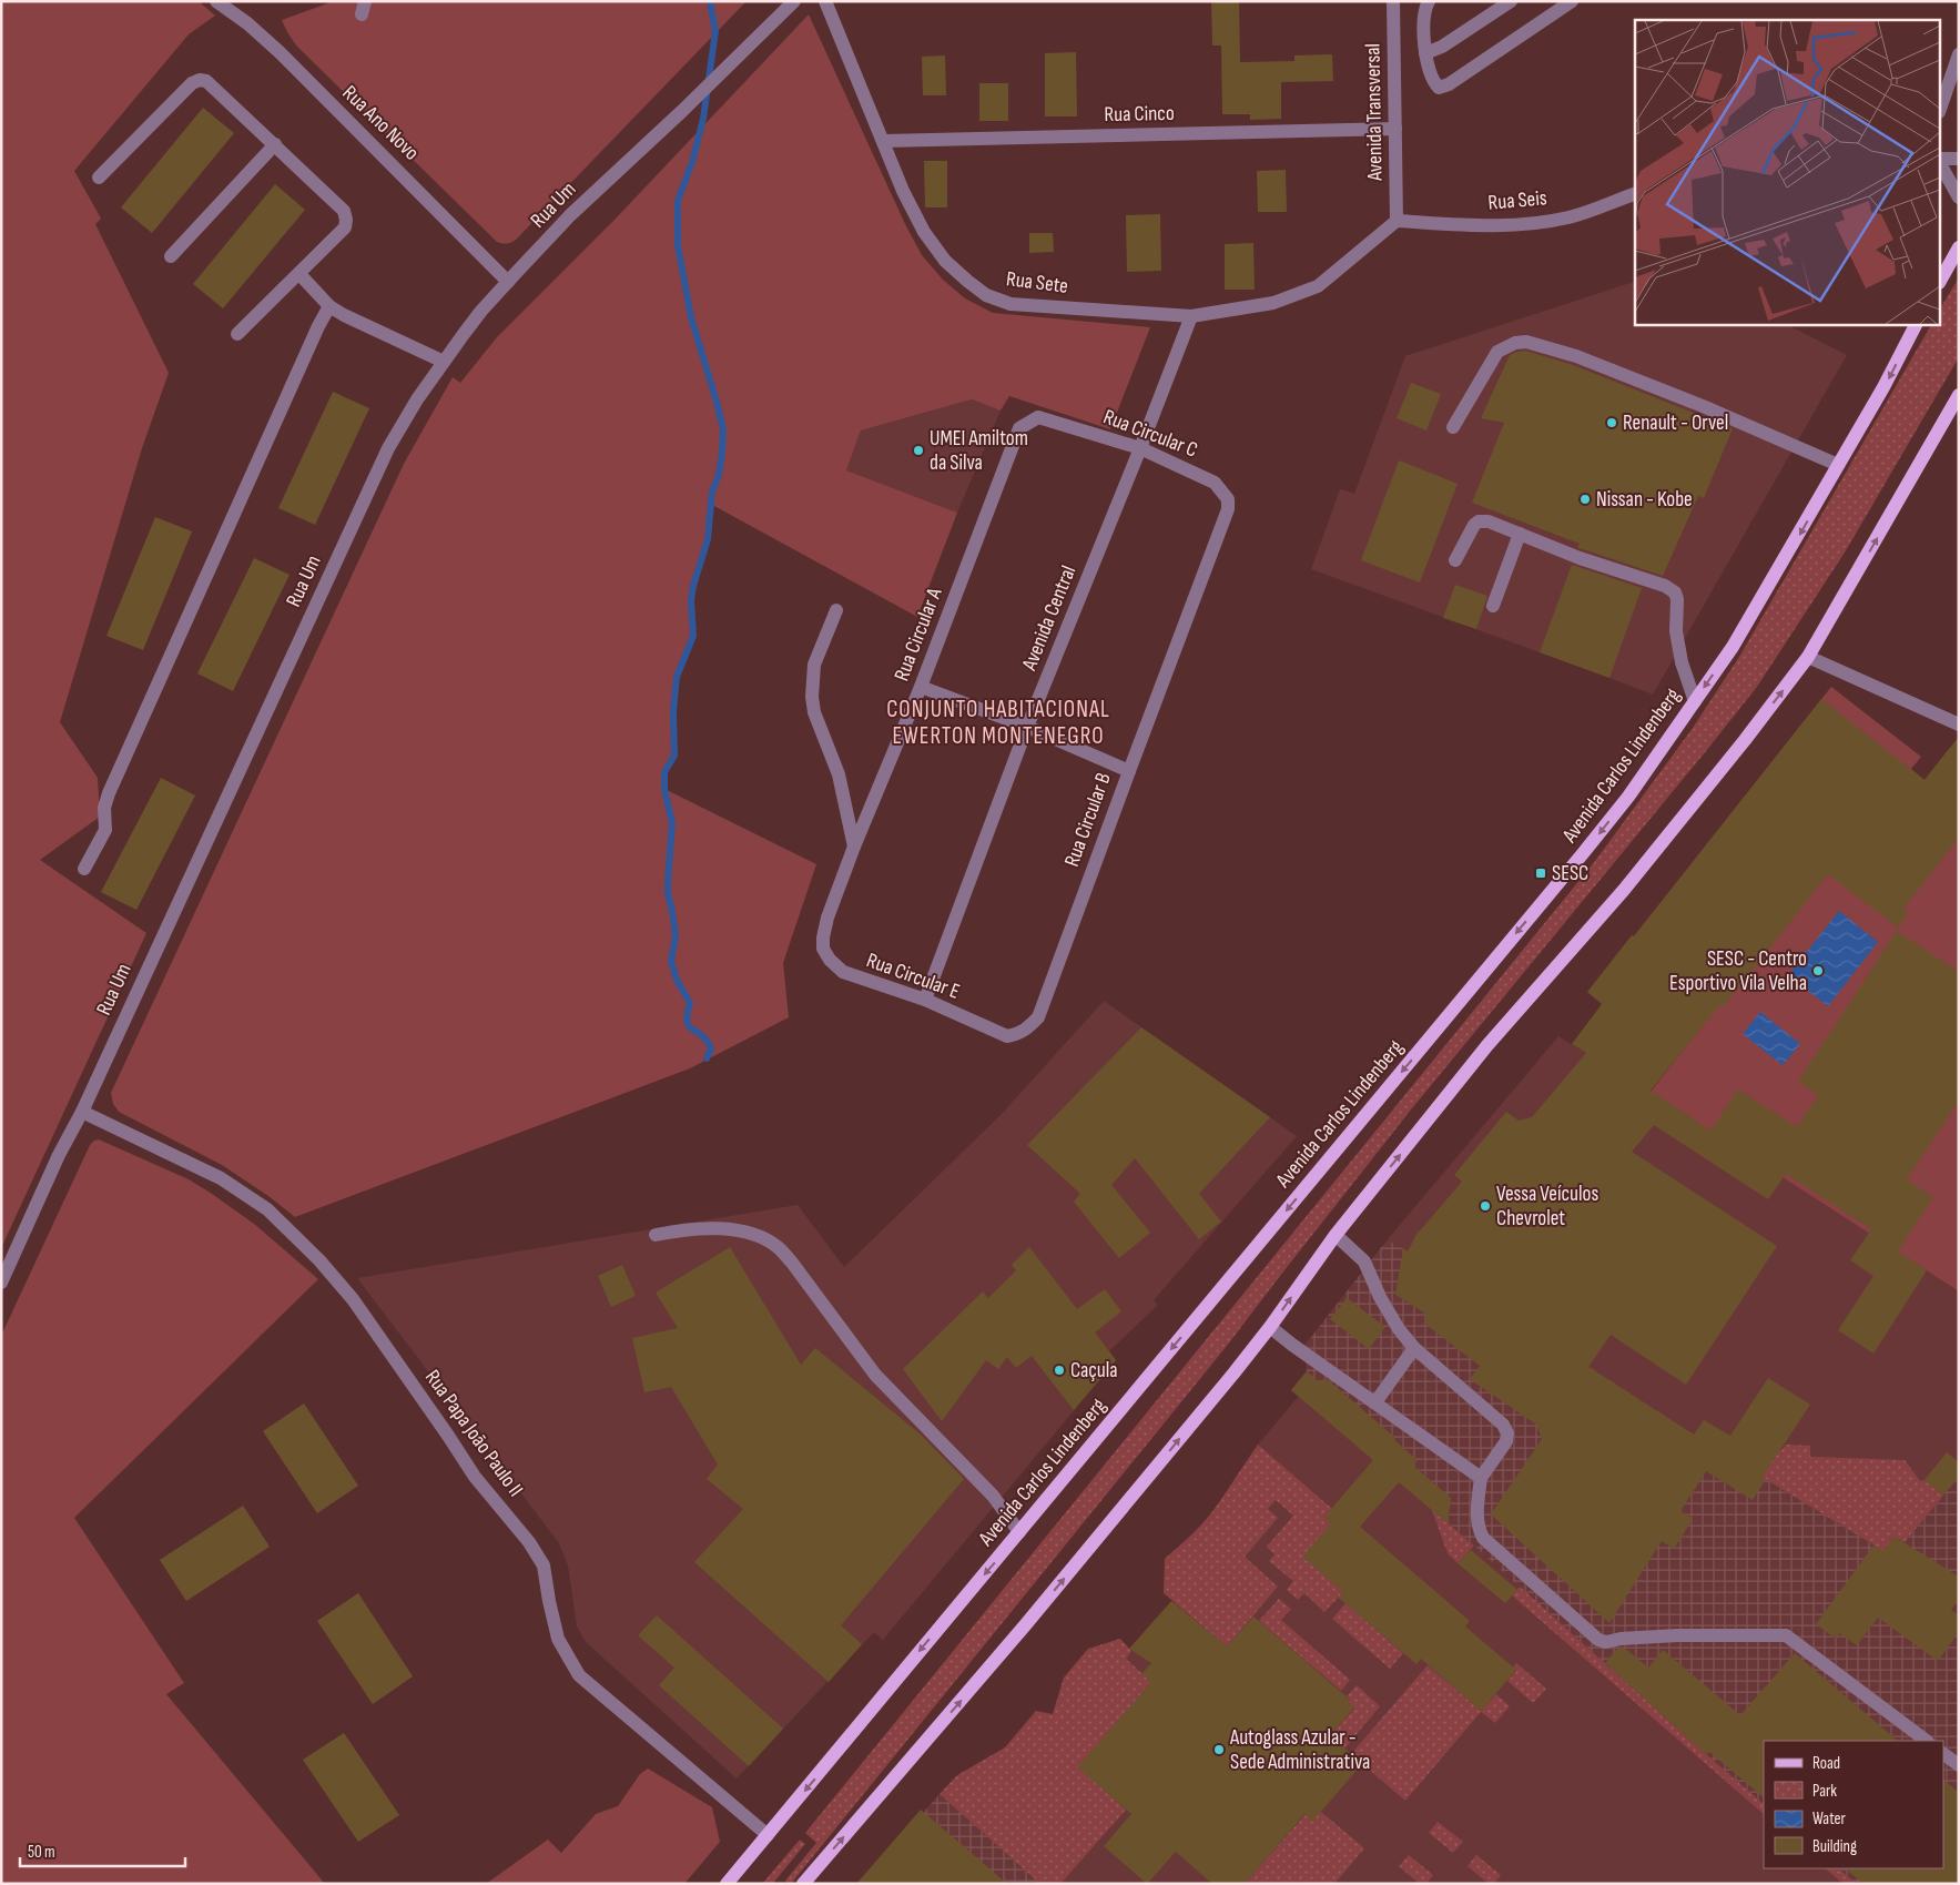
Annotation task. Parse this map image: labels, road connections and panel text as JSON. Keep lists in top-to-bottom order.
{
  "streets": {
    "main road": ["Avenida Carlos Lindenberg"],
    "street": [
      "Avenida Transversal",
      "Rua Cinco",
      "Rua Ano Novo",
      "Rua Seis",
      "Rua Um",
      "Rua Sete",
      "Rua Circular C",
      "Avenida Central",
      "Rua Circular A",
      "Rua Circular B",
      "Rua Circular E",
      "Rua Papa João Paulo II"
    ]
  },
  "crossings": [
    ["Avenida Transversal", "Rua Cinco"],
    ["Avenida Transversal", "Rua Seis"],
    ["Avenida Transversal", "Rua Sete"],
    ["Rua Cinco", "Rua Sete"],
    ["Rua Ano Novo", "Rua Um"],
    ["Rua Seis", "Rua Sete"],
    ["Rua Um", "Rua Papa João Paulo II"],
    ["Rua Sete", "Avenida Central"],
    ["Rua Circular C", "Avenida Central"],
    ["Rua Circular C", "Rua Circular A"],
    ["Rua Circular C", "Rua Circular B"],
    ["Avenida Central", "Rua Circular E"],
    ["Rua Circular A", "Rua Circular E"],
    ["Avenida Carlos Lindenberg", "Rua Papa João Paulo II"],
    ["Rua Circular B", "Rua Circular E"]
  ],
  "districts": ["CONJUNTO HABITACIONAL EWERTON MONTENEGRO"],
  "places": {
    "other": [
      "Renault - Orvel",
      "UMEI Amiltom da Silva",
      "Nissan - Kobe",
      "SESC - Centro Esportivo Vila Velha",
      "Vessa Veículos Chevrolet",
      "Caçula",
      "Autoglass Azular - Sede Administrativa"
    ],
    "transit": ["SESC"]
  },
  "legend": [
    "Road",
    "Park",
    "Water",
    "Building"
  ],
  "scale_bar": "50 m"
}
